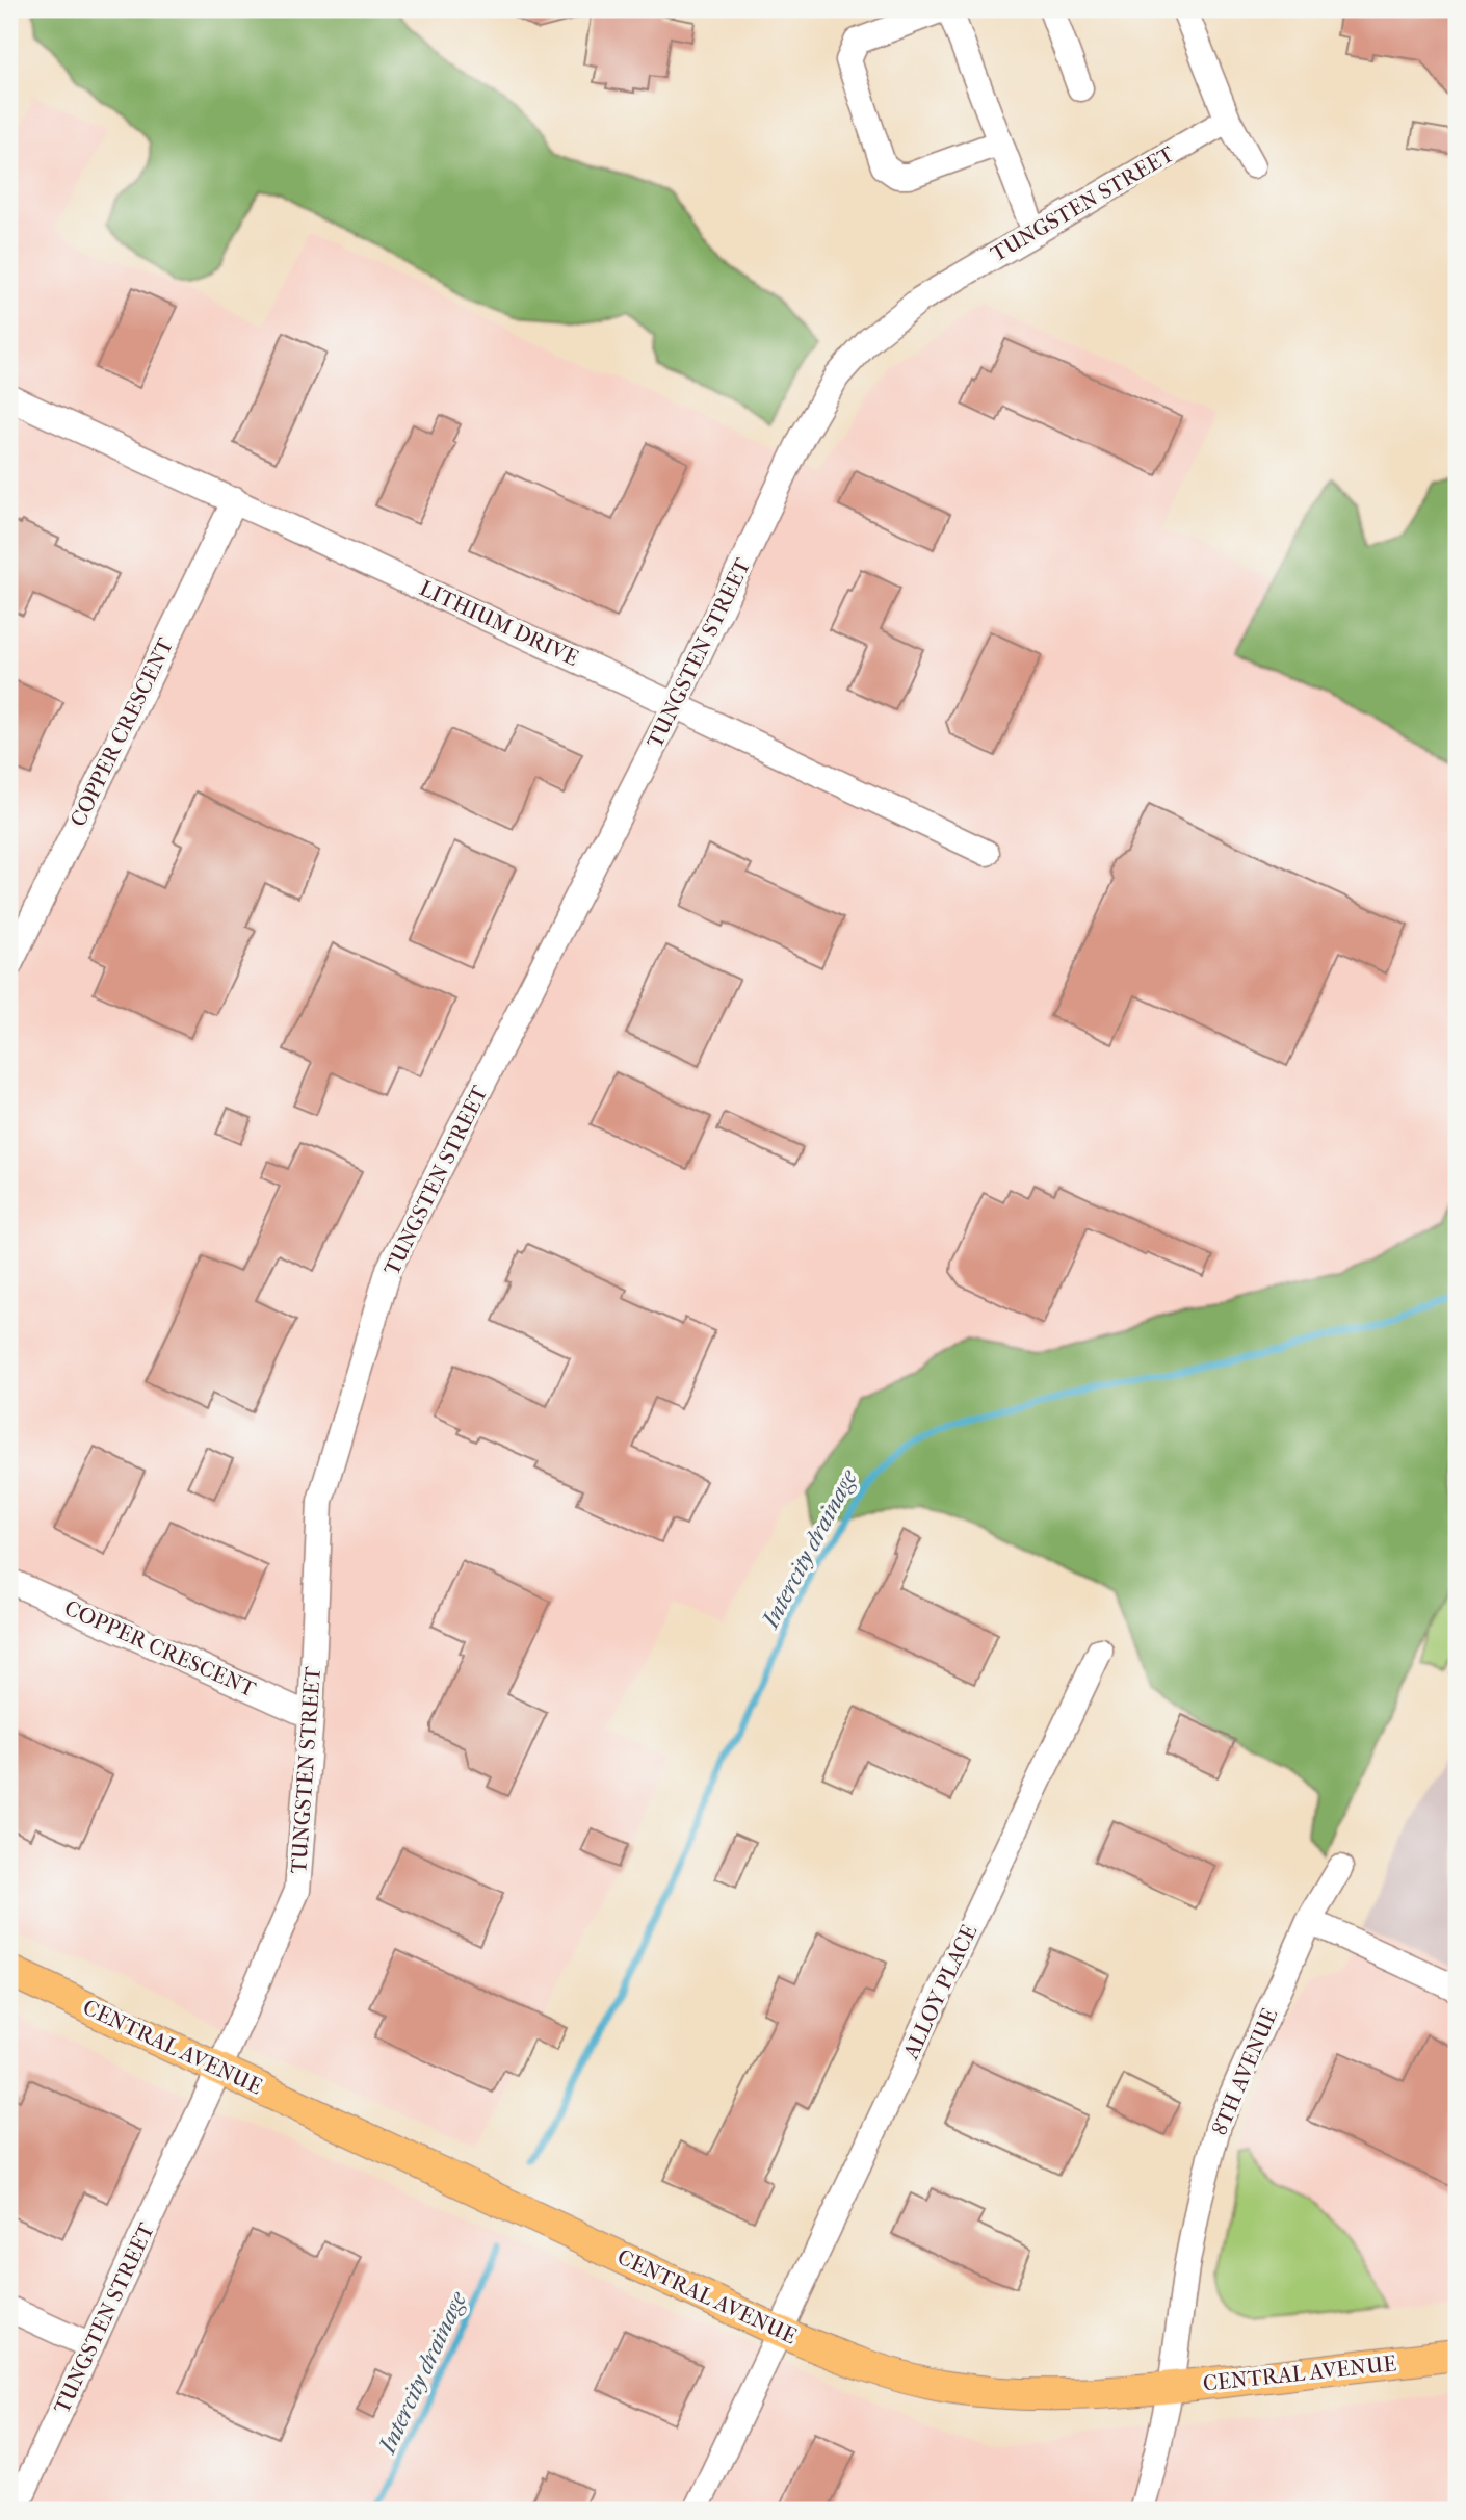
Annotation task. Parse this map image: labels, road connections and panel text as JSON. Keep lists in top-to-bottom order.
{
  "streets": {
    "main road": ["CENTRAL AVENUE"],
    "street": [
      "TUNGSTEN STREET",
      "LITHIUM DRIVE",
      "COPPER CRESCENT",
      "ALLOY PLACE",
      "8TH AVENUE"
    ]
  },
  "crossings": [
    ["TUNGSTEN STREET", "LITHIUM DRIVE"],
    ["TUNGSTEN STREET", "COPPER CRESCENT"],
    ["TUNGSTEN STREET", "CENTRAL AVENUE"],
    ["LITHIUM DRIVE", "COPPER CRESCENT"],
    ["ALLOY PLACE", "CENTRAL AVENUE"],
    ["CENTRAL AVENUE", "8TH AVENUE"]
  ],
  "water": ["Intercity drainage"]
}
